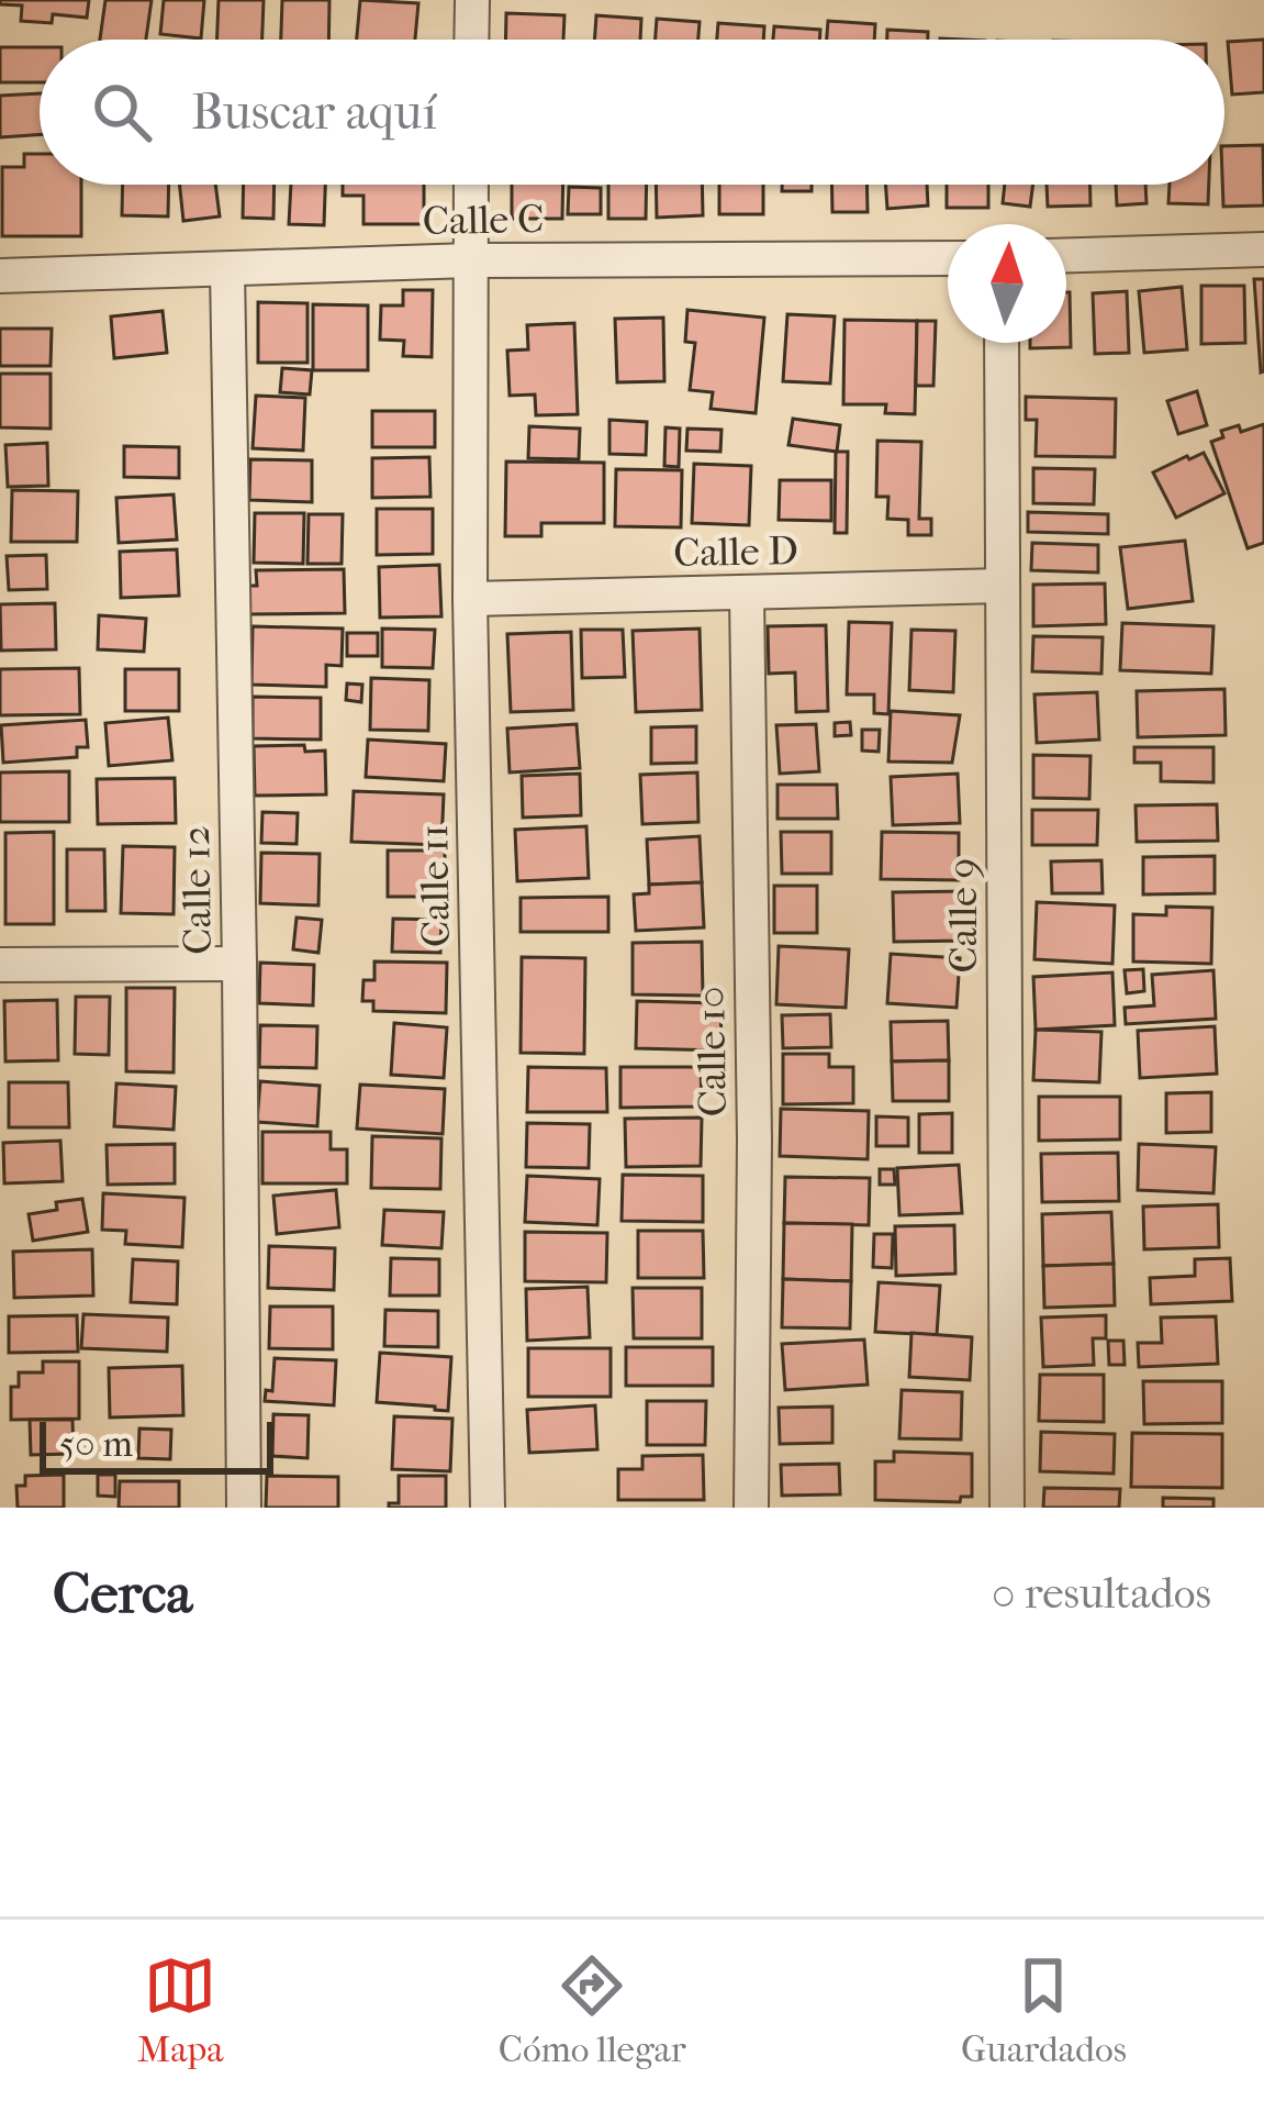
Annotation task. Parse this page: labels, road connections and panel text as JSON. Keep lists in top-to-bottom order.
{
  "streets": {
    "street": [
      "Calle C",
      "Calle D",
      "Calle 11",
      "Calle 12",
      "Calle 9",
      "Calle 10"
    ]
  },
  "crossings": [
    ["Calle C", "Calle 11"],
    ["Calle C", "Calle 12"],
    ["Calle D", "Calle 11"],
    ["Calle D", "Calle 9"],
    ["Calle D", "Calle 10"]
  ],
  "scale_bar": "50 m",
  "north": "top",
  "page": {
    "search": "Buscar aquí",
    "scale": "50 m",
    "heading": ["Cerca", "0 resultados"],
    "nav": ["Mapa", "Cómo llegar", "Guardados"]
  }
}
